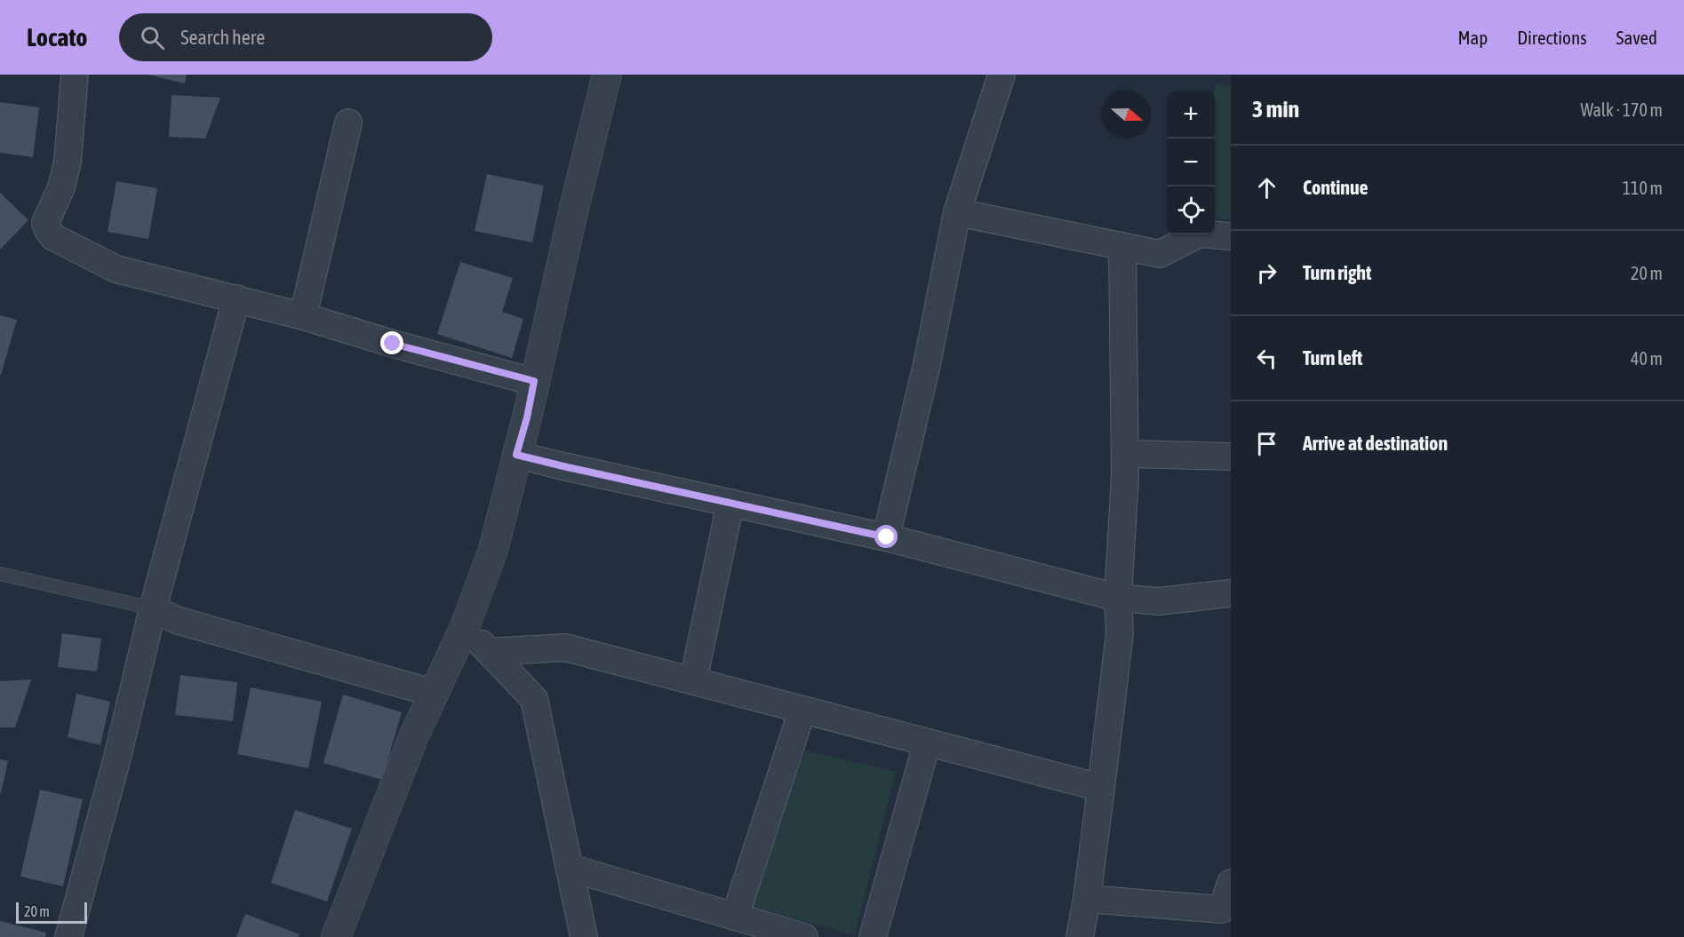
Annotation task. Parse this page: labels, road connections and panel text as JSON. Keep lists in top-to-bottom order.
{
  "scale_bar": "20 m",
  "north": "right",
  "page": {
    "header": "Locato",
    "search": "Search here",
    "nav": ["Map", "Directions", "Saved"],
    "heading": ["3 min", "Walk · 170 m"],
    "map_buttons": ["+", "−"],
    "list": [
      ["Continue", "110 m"],
      ["Turn right", "20 m"],
      ["Turn left", "40 m"],
      "Arrive at destination"
    ],
    "scale": "20 m"
  }
}
